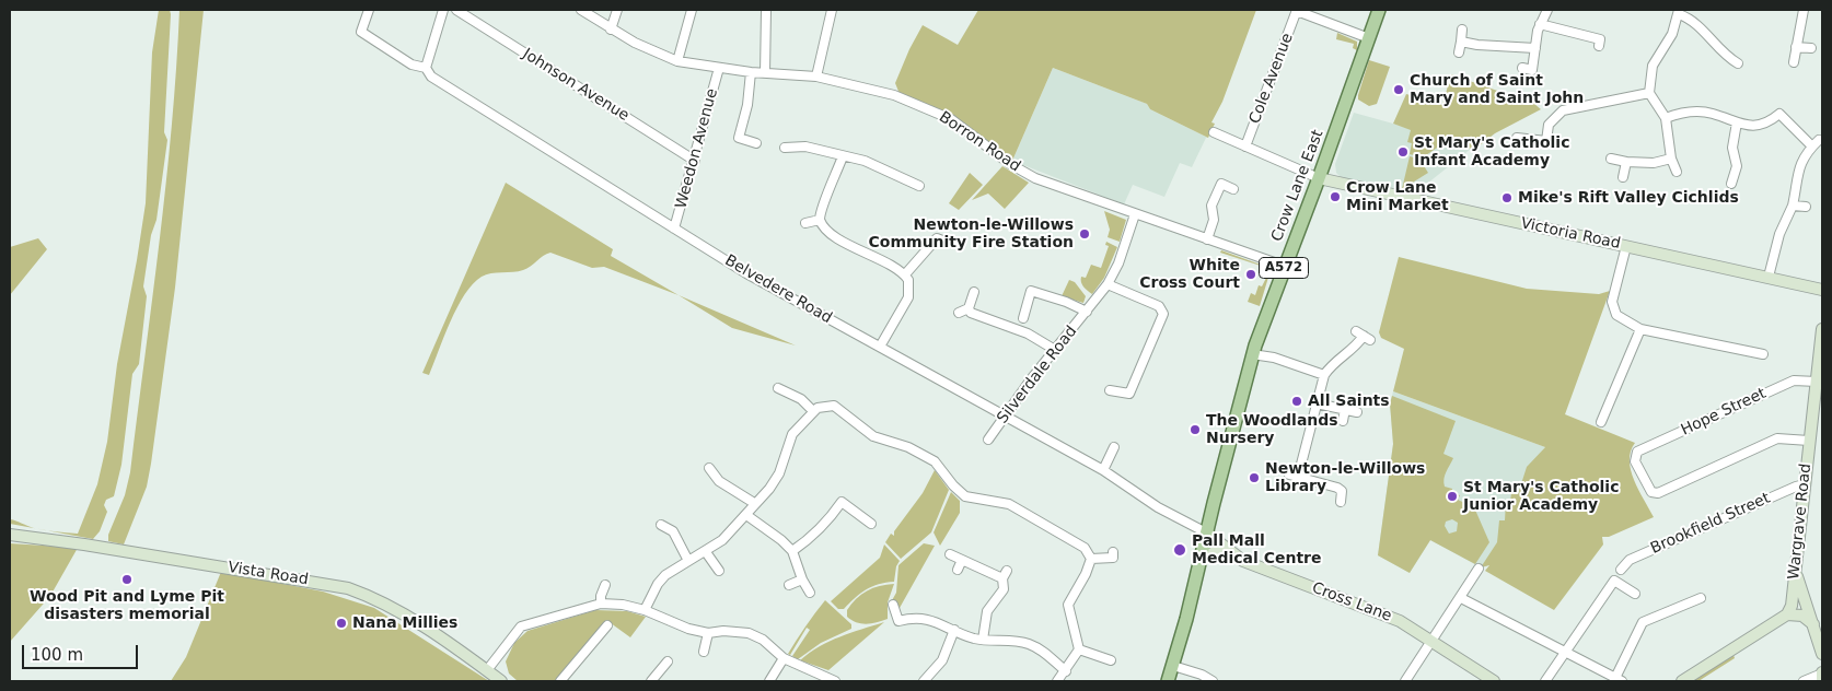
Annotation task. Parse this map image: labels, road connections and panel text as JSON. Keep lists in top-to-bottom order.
{
  "streets": {
    "main road": ["Crow Lane East", "A572"],
    "street": [
      "Cole Avenue",
      "Johnson Avenue",
      "Borron Road",
      "Weedon Avenue",
      "Victoria Road",
      "Belvedere Road",
      "Silverdale Road",
      "Hope Street",
      "Wargrave Road",
      "Brookfield Street",
      "Vista Road",
      "Cross Lane"
    ]
  },
  "crossings": [
    ["Cole Avenue", "Crow Lane East"],
    ["Johnson Avenue", "Weedon Avenue"],
    ["Borron Road", "Weedon Avenue"],
    ["Borron Road", "Crow Lane East"],
    ["Borron Road", "Silverdale Road"],
    ["Weedon Avenue", "Belvedere Road"],
    ["Crow Lane East", "Victoria Road"],
    ["Crow Lane East", "A572"],
    ["Crow Lane East", "Belvedere Road"],
    ["Crow Lane East", "Cross Lane"],
    ["A572", "Belvedere Road"],
    ["A572", "Cross Lane"],
    ["Belvedere Road", "Silverdale Road"],
    ["Belvedere Road", "Cross Lane"],
    ["Hope Street", "Wargrave Road"],
    ["Wargrave Road", "Brookfield Street"]
  ],
  "places": [
    "Church of Saint Mary and Saint John",
    "St Mary's Catholic Infant Academy",
    "Crow Lane Mini Market",
    "Mike's Rift Valley Cichlids",
    "Newton-le-Willows Community Fire Station",
    "White Cross Court",
    "All Saints",
    "The Woodlands Nursery",
    "Newton-le-Willows Library",
    "St Mary's Catholic Junior Academy",
    "Pall Mall Medical Centre",
    "Wood Pit and Lyme Pit disasters memorial",
    "Nana Millies"
  ],
  "scale_bar": "100 m"
}
